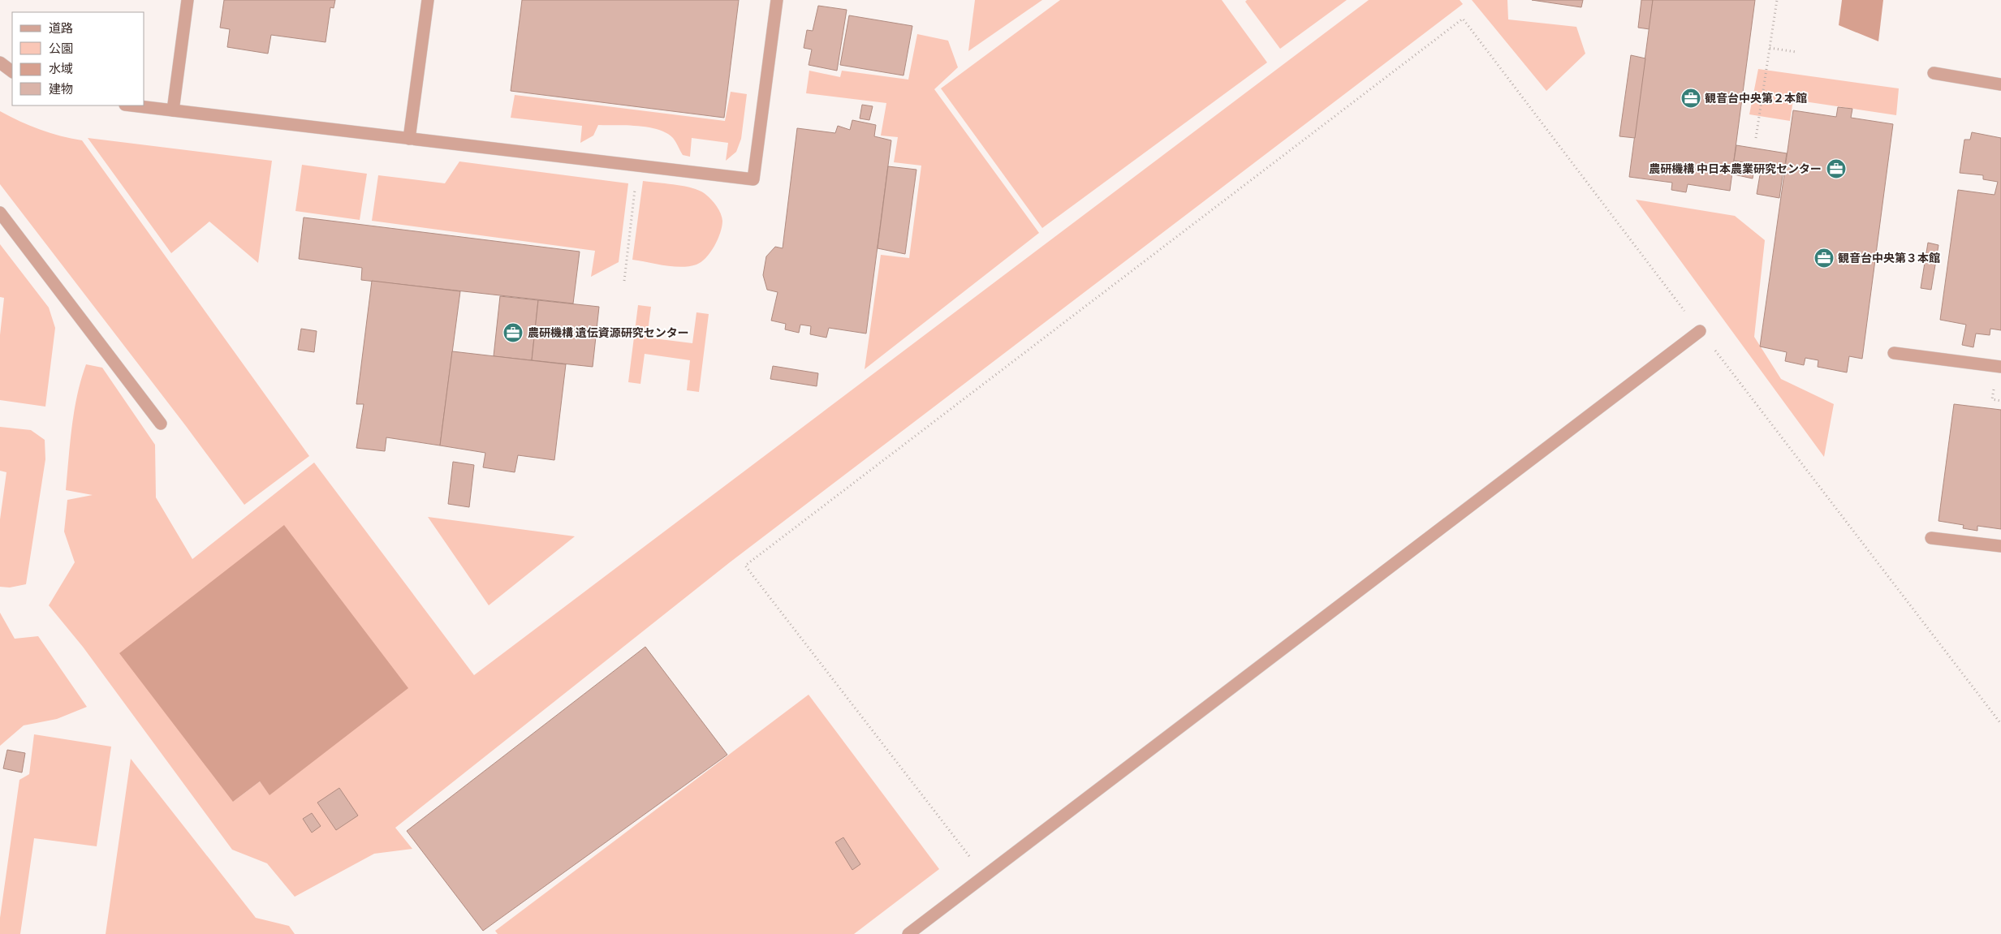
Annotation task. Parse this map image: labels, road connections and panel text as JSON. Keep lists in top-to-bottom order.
{
  "places": {
    "office": [
      "観音台中央第２本館",
      "農研機構 中日本農業研究センター",
      "観音台中央第３本館",
      "農研機構 遺伝資源研究センター"
    ]
  },
  "legend": [
    "道路",
    "公園",
    "水域",
    "建物"
  ]
}
